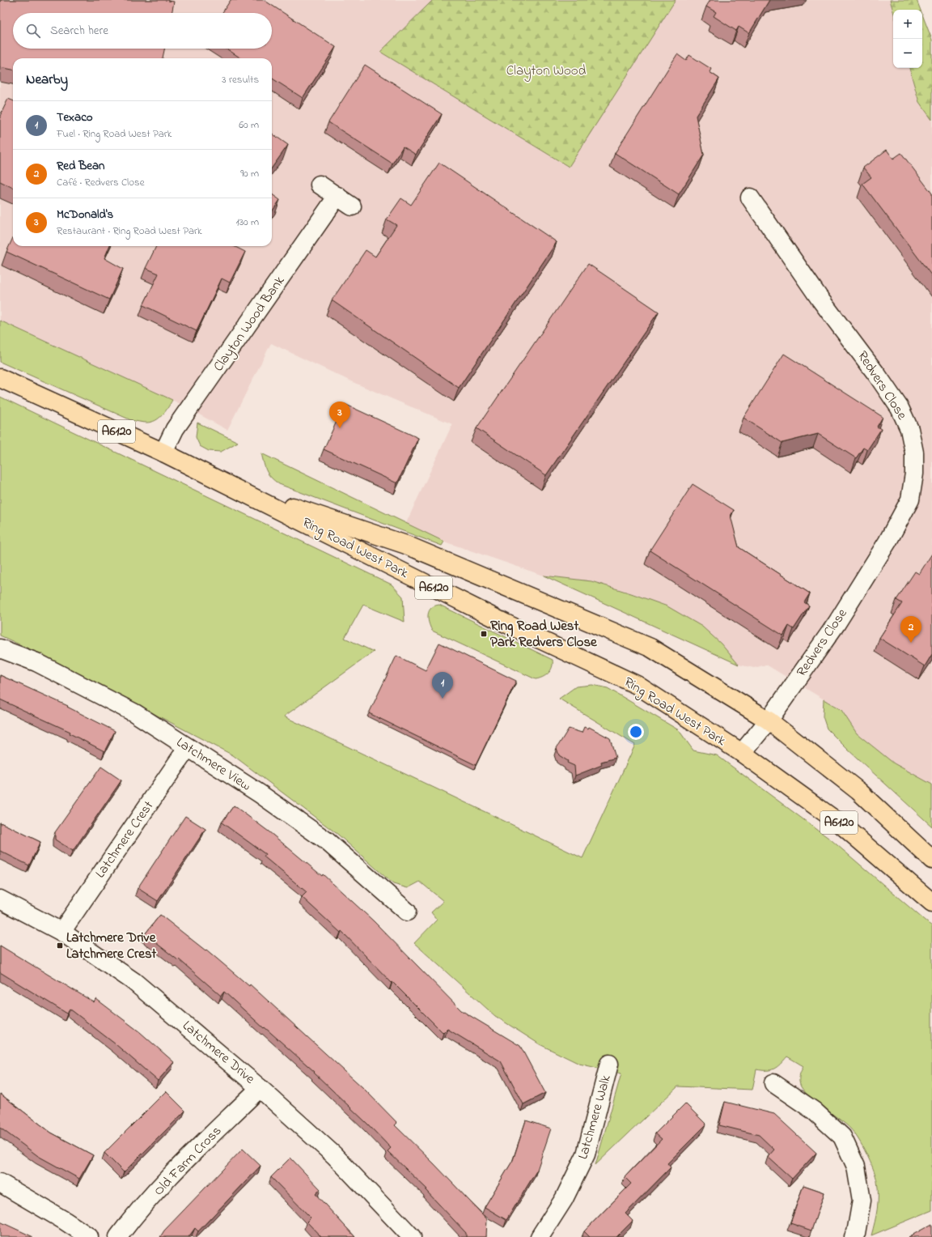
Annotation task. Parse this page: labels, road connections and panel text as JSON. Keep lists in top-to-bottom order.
{
  "streets": {
    "highway": ["A6120", "Ring Road West Park"],
    "street": [
      "Clayton Wood Bank",
      "Redvers Close",
      "Latchmere View",
      "Latchmere Crest",
      "Latchmere Drive",
      "Latchmere Walk",
      "Old Farm Cross"
    ]
  },
  "crossings": [
    ["Clayton Wood Bank", "Ring Road West Park"],
    ["Redvers Close", "Ring Road West Park"],
    ["Latchmere View", "Latchmere Crest"],
    ["Latchmere Crest", "Latchmere Drive"],
    ["Latchmere Drive", "Old Farm Cross"]
  ],
  "parks": ["Clayton Wood"],
  "places": {
    "transit": ["Ring Road West Park Redvers Close", "Latchmere Drive Latchmere Crest"]
  },
  "page": {
    "map_buttons": ["+", "−"],
    "search": "Search here",
    "heading": ["Nearby", "3 results"],
    "list": [
      {
        "mark": "1",
        "name": "Texaco",
        "note": "Fuel · Ring Road West Park",
        "value": "60 m"
      },
      {
        "mark": "2",
        "name": "Red Bean",
        "note": "Café · Redvers Close",
        "value": "90 m"
      },
      {
        "mark": "3",
        "name": "McDonald's",
        "note": "Restaurant · Ring Road West Park",
        "value": "130 m"
      }
    ],
    "pins": ["3", "2", "1"]
  }
}
